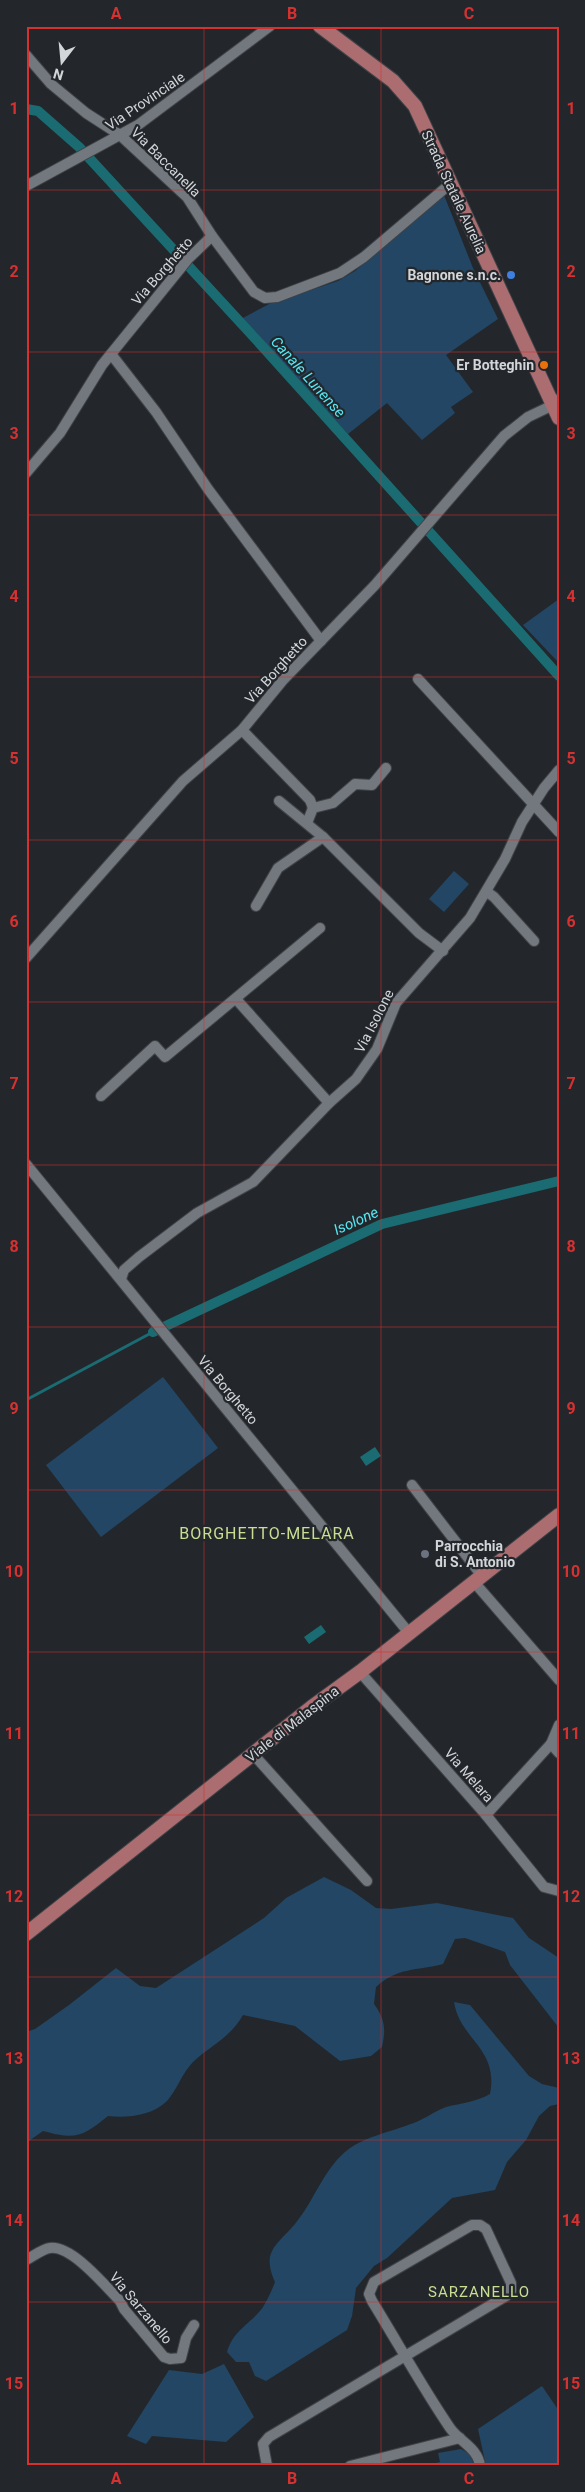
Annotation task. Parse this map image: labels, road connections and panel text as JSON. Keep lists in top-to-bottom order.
{
  "streets": {
    "main road": ["Strada Statale Aurelia", "Viale di Malaspina"],
    "street": [
      "Via Provinciale",
      "Via Baccanella",
      "Via Borghetto",
      "Via Isolone",
      "Via Melara",
      "Via Sarzanello"
    ]
  },
  "crossings": [
    ["Via Provinciale", "Via Baccanella"],
    ["Via Baccanella", "Via Borghetto"],
    ["Strada Statale Aurelia", "Via Borghetto"],
    ["Via Borghetto", "Via Isolone"],
    ["Via Borghetto", "Viale di Malaspina"],
    ["Viale di Malaspina", "Via Melara"]
  ],
  "districts": ["BORGHETTO-MELARA", "SARZANELLO"],
  "water": ["Canale Lunense", "Isolone"],
  "places": ["Bagnone s.n.c.", "Er Botteghin", "Parrocchia di S. Antonio"],
  "north": "bottom",
  "grid": {
    "columns": ["A", "B", "C"],
    "rows": [
      "1",
      "2",
      "3",
      "4",
      "5",
      "6",
      "7",
      "8",
      "9",
      "10",
      "11",
      "12",
      "13",
      "14",
      "15"
    ]
  }
}
